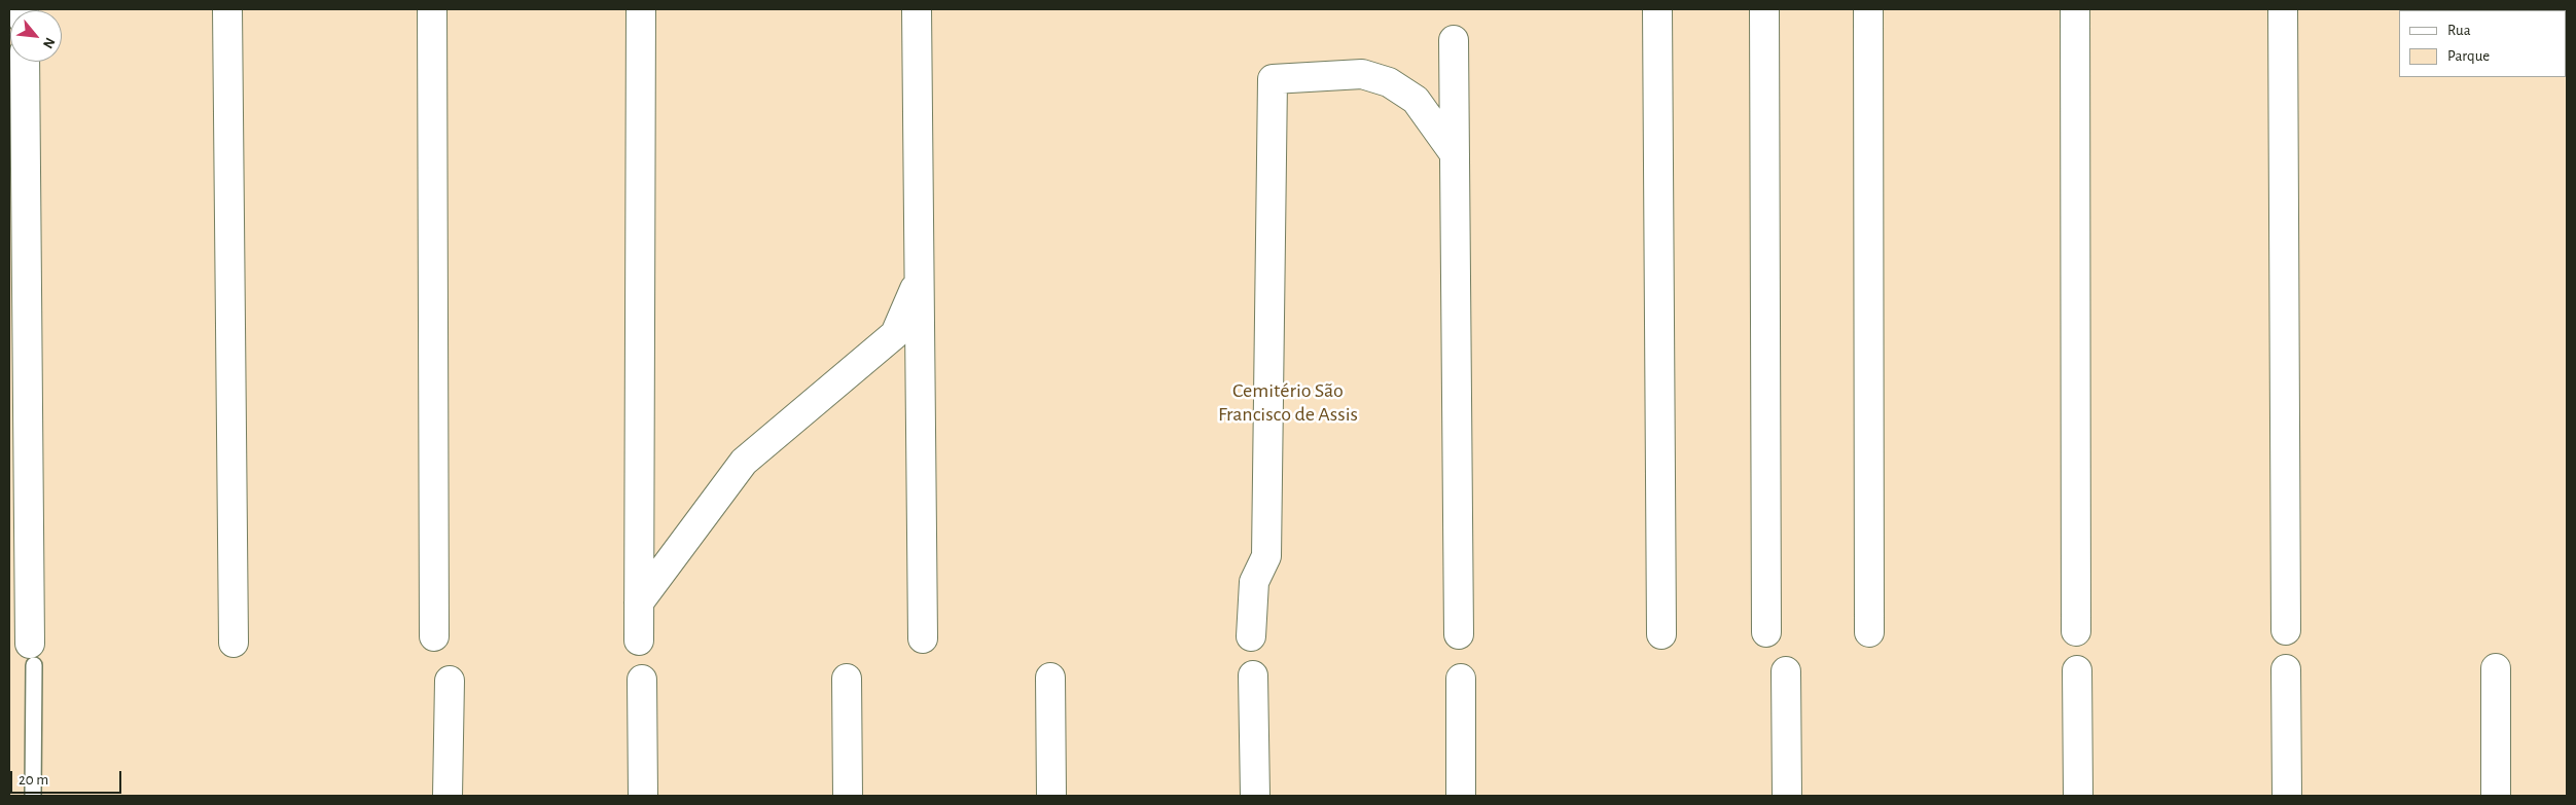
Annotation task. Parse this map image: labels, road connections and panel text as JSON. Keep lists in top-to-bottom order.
{
  "parks": ["Cemitério São Francisco de Assis"],
  "legend": ["Rua", "Parque"],
  "scale_bar": "20 m",
  "north": "bottom right"
}
